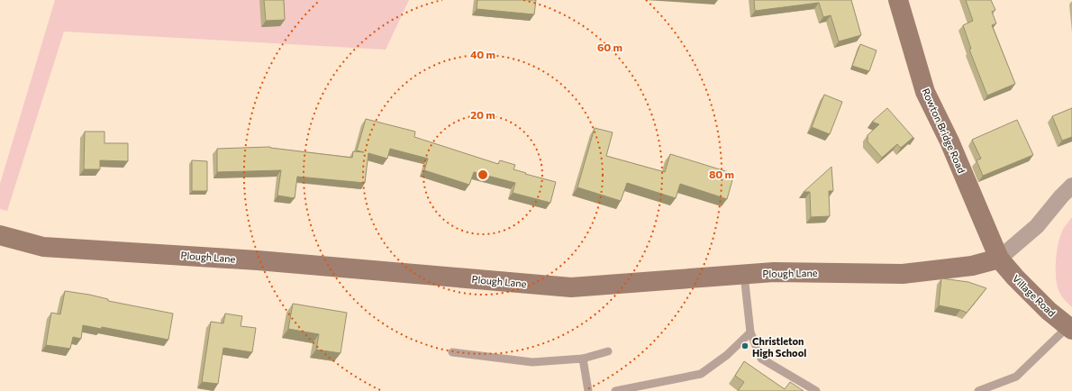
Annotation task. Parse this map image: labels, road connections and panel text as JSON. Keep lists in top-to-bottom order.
{
  "streets": {
    "street": ["Rowton Bridge Road", "Plough Lane", "Village Road"]
  },
  "crossings": [
    ["Rowton Bridge Road", "Plough Lane"],
    ["Rowton Bridge Road", "Village Road"],
    ["Plough Lane", "Village Road"]
  ],
  "places": ["Christleton High School"],
  "rings": [
    "60 m",
    "40 m",
    "20 m",
    "80 m"
  ]
}
